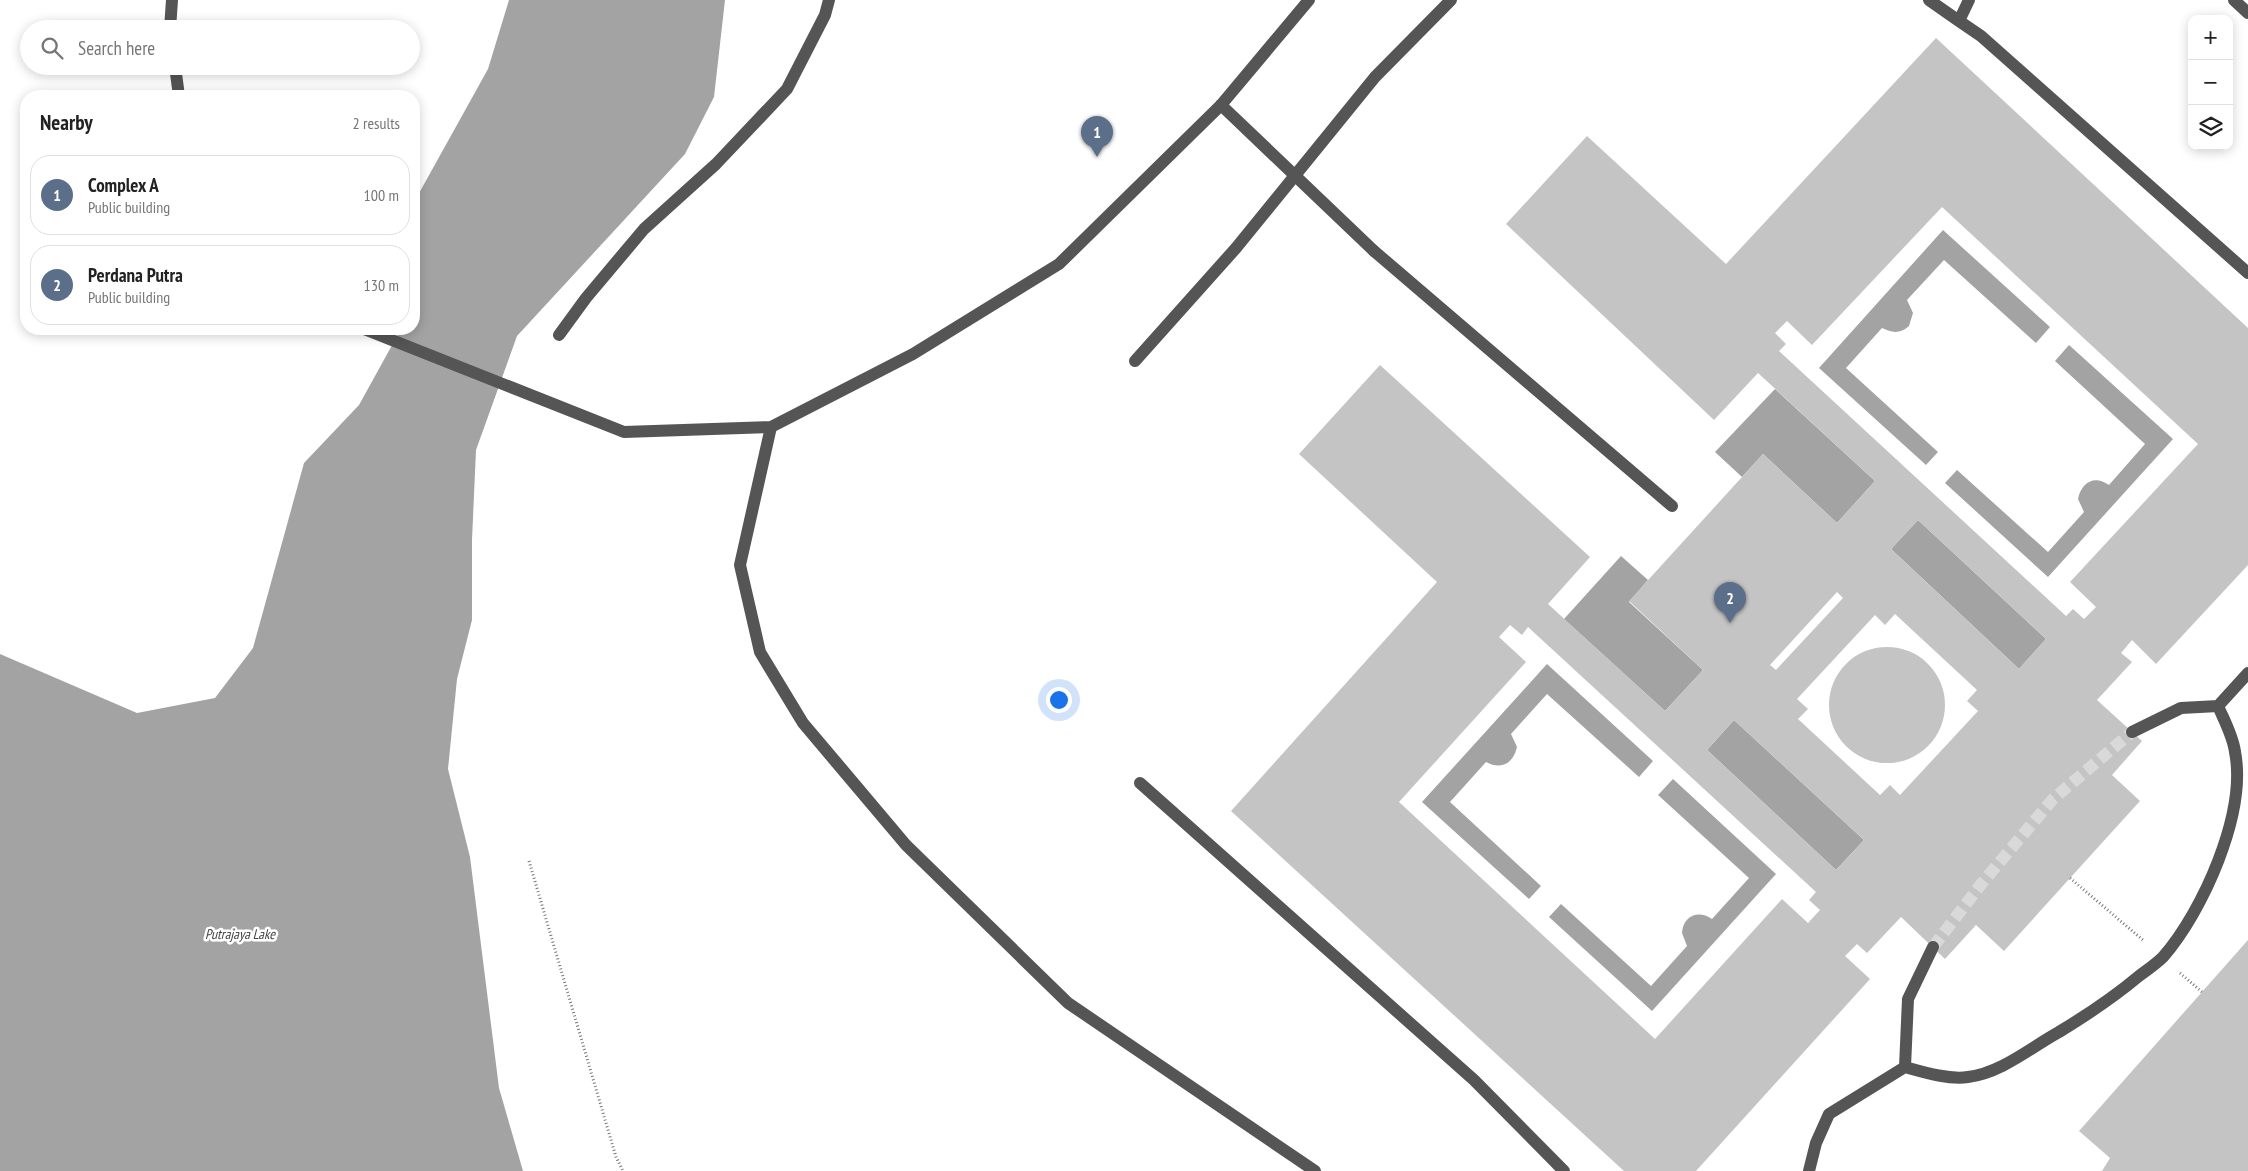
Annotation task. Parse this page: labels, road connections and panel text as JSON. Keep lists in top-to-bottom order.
{
  "water": ["Putrajaya Lake"],
  "page": {
    "map_buttons": ["+", "−"],
    "search": "Search here",
    "heading": ["Nearby", "2 results"],
    "pins": ["1", "2"],
    "list": [
      {
        "mark": "1",
        "name": "Complex A",
        "note": "Public building",
        "value": "100 m"
      },
      {
        "mark": "2",
        "name": "Perdana Putra",
        "note": "Public building",
        "value": "130 m"
      }
    ]
  }
}
